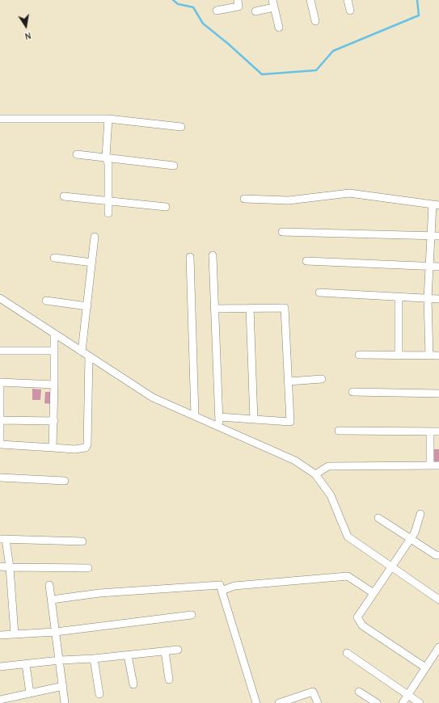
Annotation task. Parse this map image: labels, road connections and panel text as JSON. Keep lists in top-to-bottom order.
{
  "north": "bottom"
}
